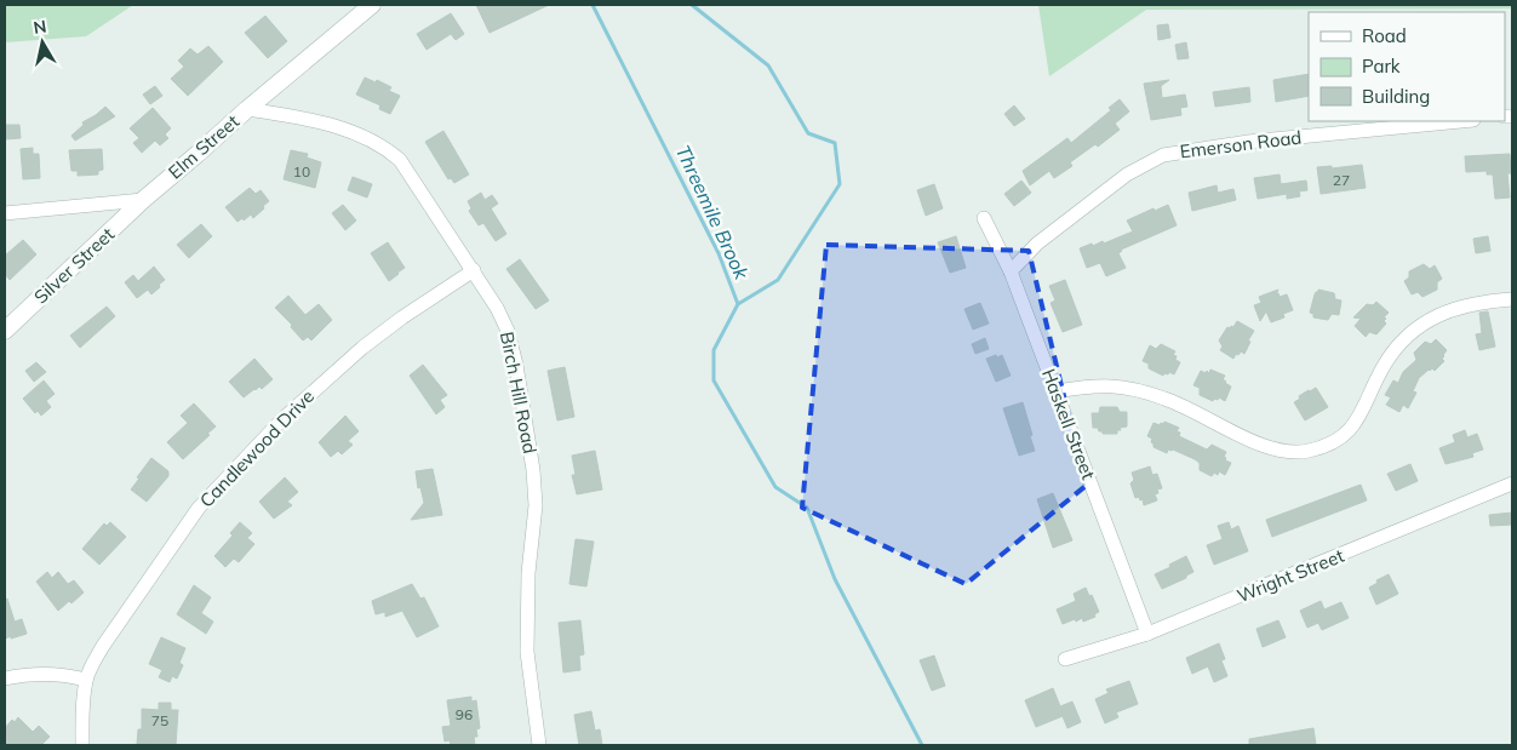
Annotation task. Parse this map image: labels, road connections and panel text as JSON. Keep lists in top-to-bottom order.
{
  "streets": {
    "street": [
      "Emerson Road",
      "Elm Street",
      "Silver Street",
      "Birch Hill Road",
      "Haskell Street",
      "Candlewood Drive",
      "Wright Street"
    ]
  },
  "crossings": [
    ["Emerson Road", "Haskell Street"],
    ["Elm Street", "Silver Street"],
    ["Elm Street", "Birch Hill Road"],
    ["Birch Hill Road", "Candlewood Drive"],
    ["Haskell Street", "Wright Street"]
  ],
  "water": ["Threemile Brook"],
  "house_numbers": [
    "10",
    "27",
    "96",
    "75"
  ],
  "legend": ["Road", "Park", "Building"],
  "north": "top"
}
